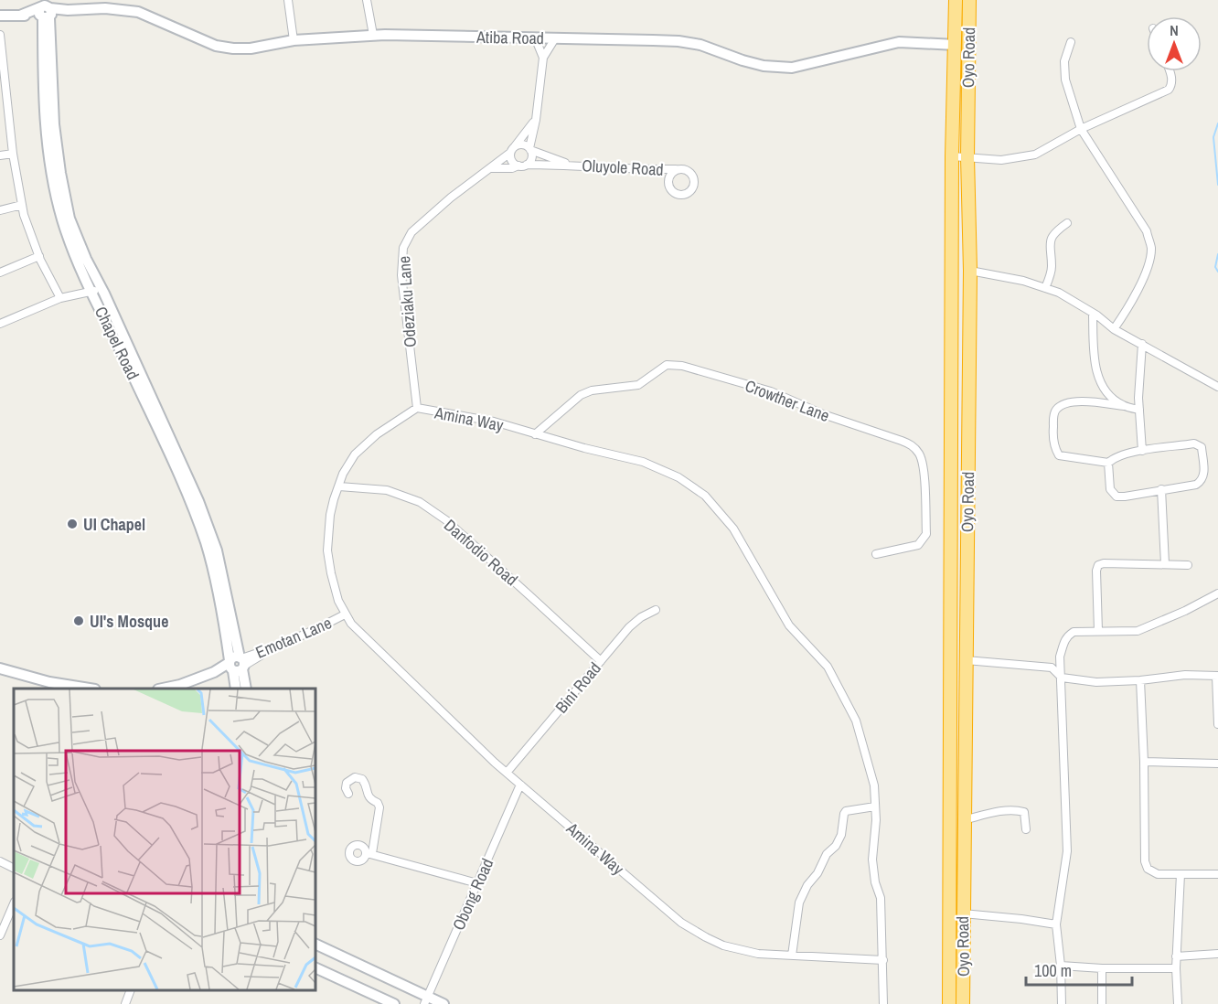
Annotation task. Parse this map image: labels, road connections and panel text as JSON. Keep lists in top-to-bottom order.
{
  "streets": {
    "highway": ["Oyo Road"],
    "street": [
      "Atiba Road",
      "Oluyole Road",
      "Odeziaku Lane",
      "Chapel Road",
      "Crowther Lane",
      "Amina Way",
      "Danfodio Road",
      "Emotan Lane",
      "Bini Road",
      "Obong Road"
    ]
  },
  "crossings": [
    ["Atiba Road", "Oyo Road"],
    ["Atiba Road", "Chapel Road"],
    ["Oluyole Road", "Odeziaku Lane"],
    ["Odeziaku Lane", "Amina Way"],
    ["Chapel Road", "Emotan Lane"],
    ["Crowther Lane", "Amina Way"],
    ["Amina Way", "Danfodio Road"],
    ["Amina Way", "Emotan Lane"],
    ["Amina Way", "Bini Road"],
    ["Amina Way", "Obong Road"],
    ["Danfodio Road", "Bini Road"]
  ],
  "places": ["UI Chapel", "UI's Mosque"],
  "scale_bar": "100 m",
  "north": "top"
}
